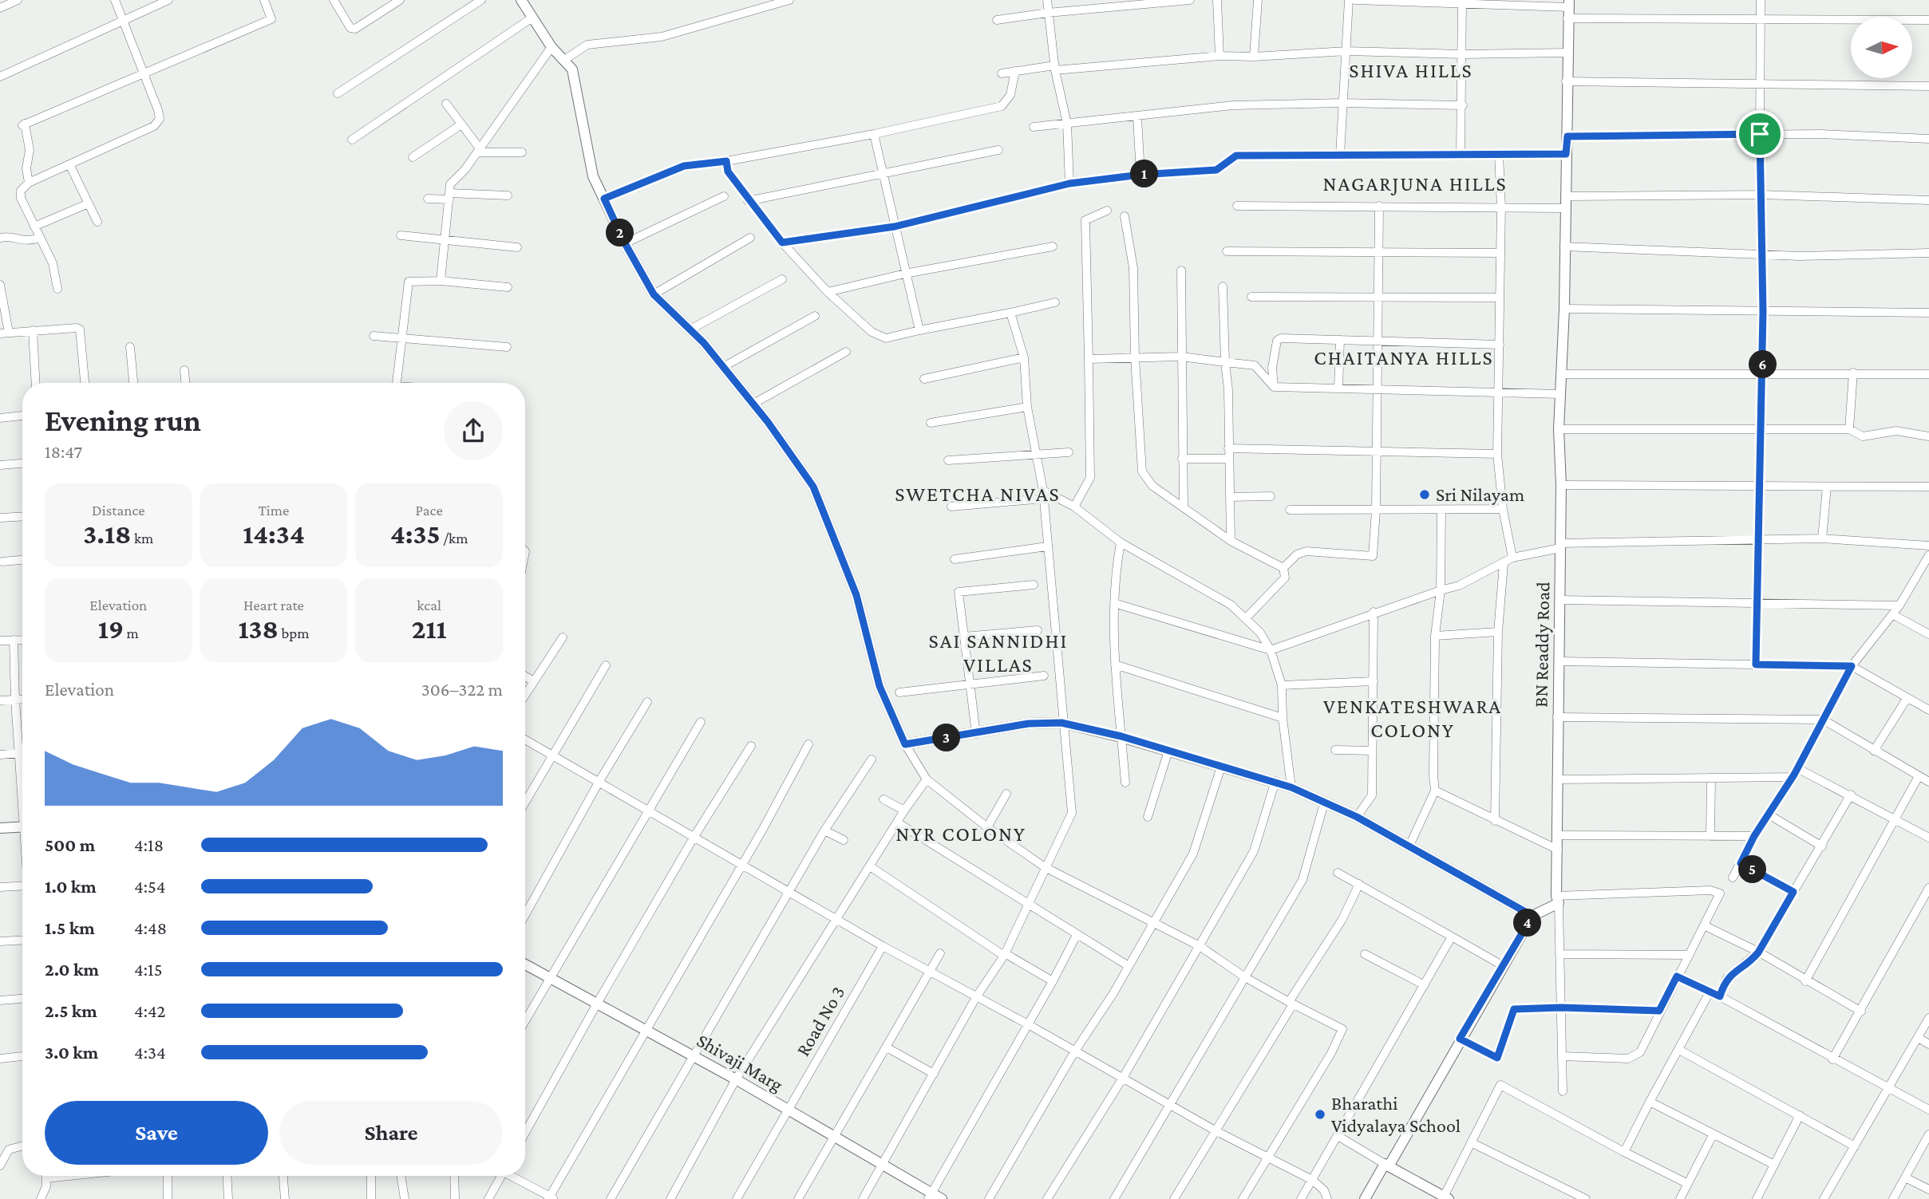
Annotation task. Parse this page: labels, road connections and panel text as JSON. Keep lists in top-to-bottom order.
{
  "streets": {
    "street": ["BN Readdy Road", "Road No 3", "Shivaji Marg"]
  },
  "crossings": [
    ["Road No 3", "Shivaji Marg"]
  ],
  "districts": [
    "SHIVA HILLS",
    "NAGARJUNA HILLS",
    "CHAITANYA HILLS",
    "SWETCHA NIVAS",
    "SAI SANNIDHI VILLAS",
    "VENKATESHWARA COLONY",
    "NYR COLONY"
  ],
  "places": ["Sri Nilayam", "Bharathi Vidyalaya School"],
  "north": "right",
  "page": {
    "pins": [
      "1",
      "2",
      "6",
      "3",
      "5",
      "4"
    ],
    "heading": ["Evening run", "18:47"],
    "stats": [
      ["Distance", "3.18 km"],
      ["Time", "14:34"],
      ["Pace", "4:35 /km"],
      ["Elevation", "19 m"],
      ["Heart rate", "138 bpm"],
      ["kcal", "211"]
    ],
    "chart": ["Elevation", "306–322 m"],
    "list": [
      {
        "name": "500 m",
        "note": "4:18"
      },
      {
        "name": "1.0 km",
        "note": "4:54"
      },
      {
        "name": "1.5 km",
        "note": "4:48"
      },
      {
        "name": "2.0 km",
        "note": "4:15"
      },
      {
        "name": "2.5 km",
        "note": "4:42"
      },
      {
        "name": "3.0 km",
        "note": "4:34"
      }
    ],
    "buttons": ["Save", "Share"]
  }
}
